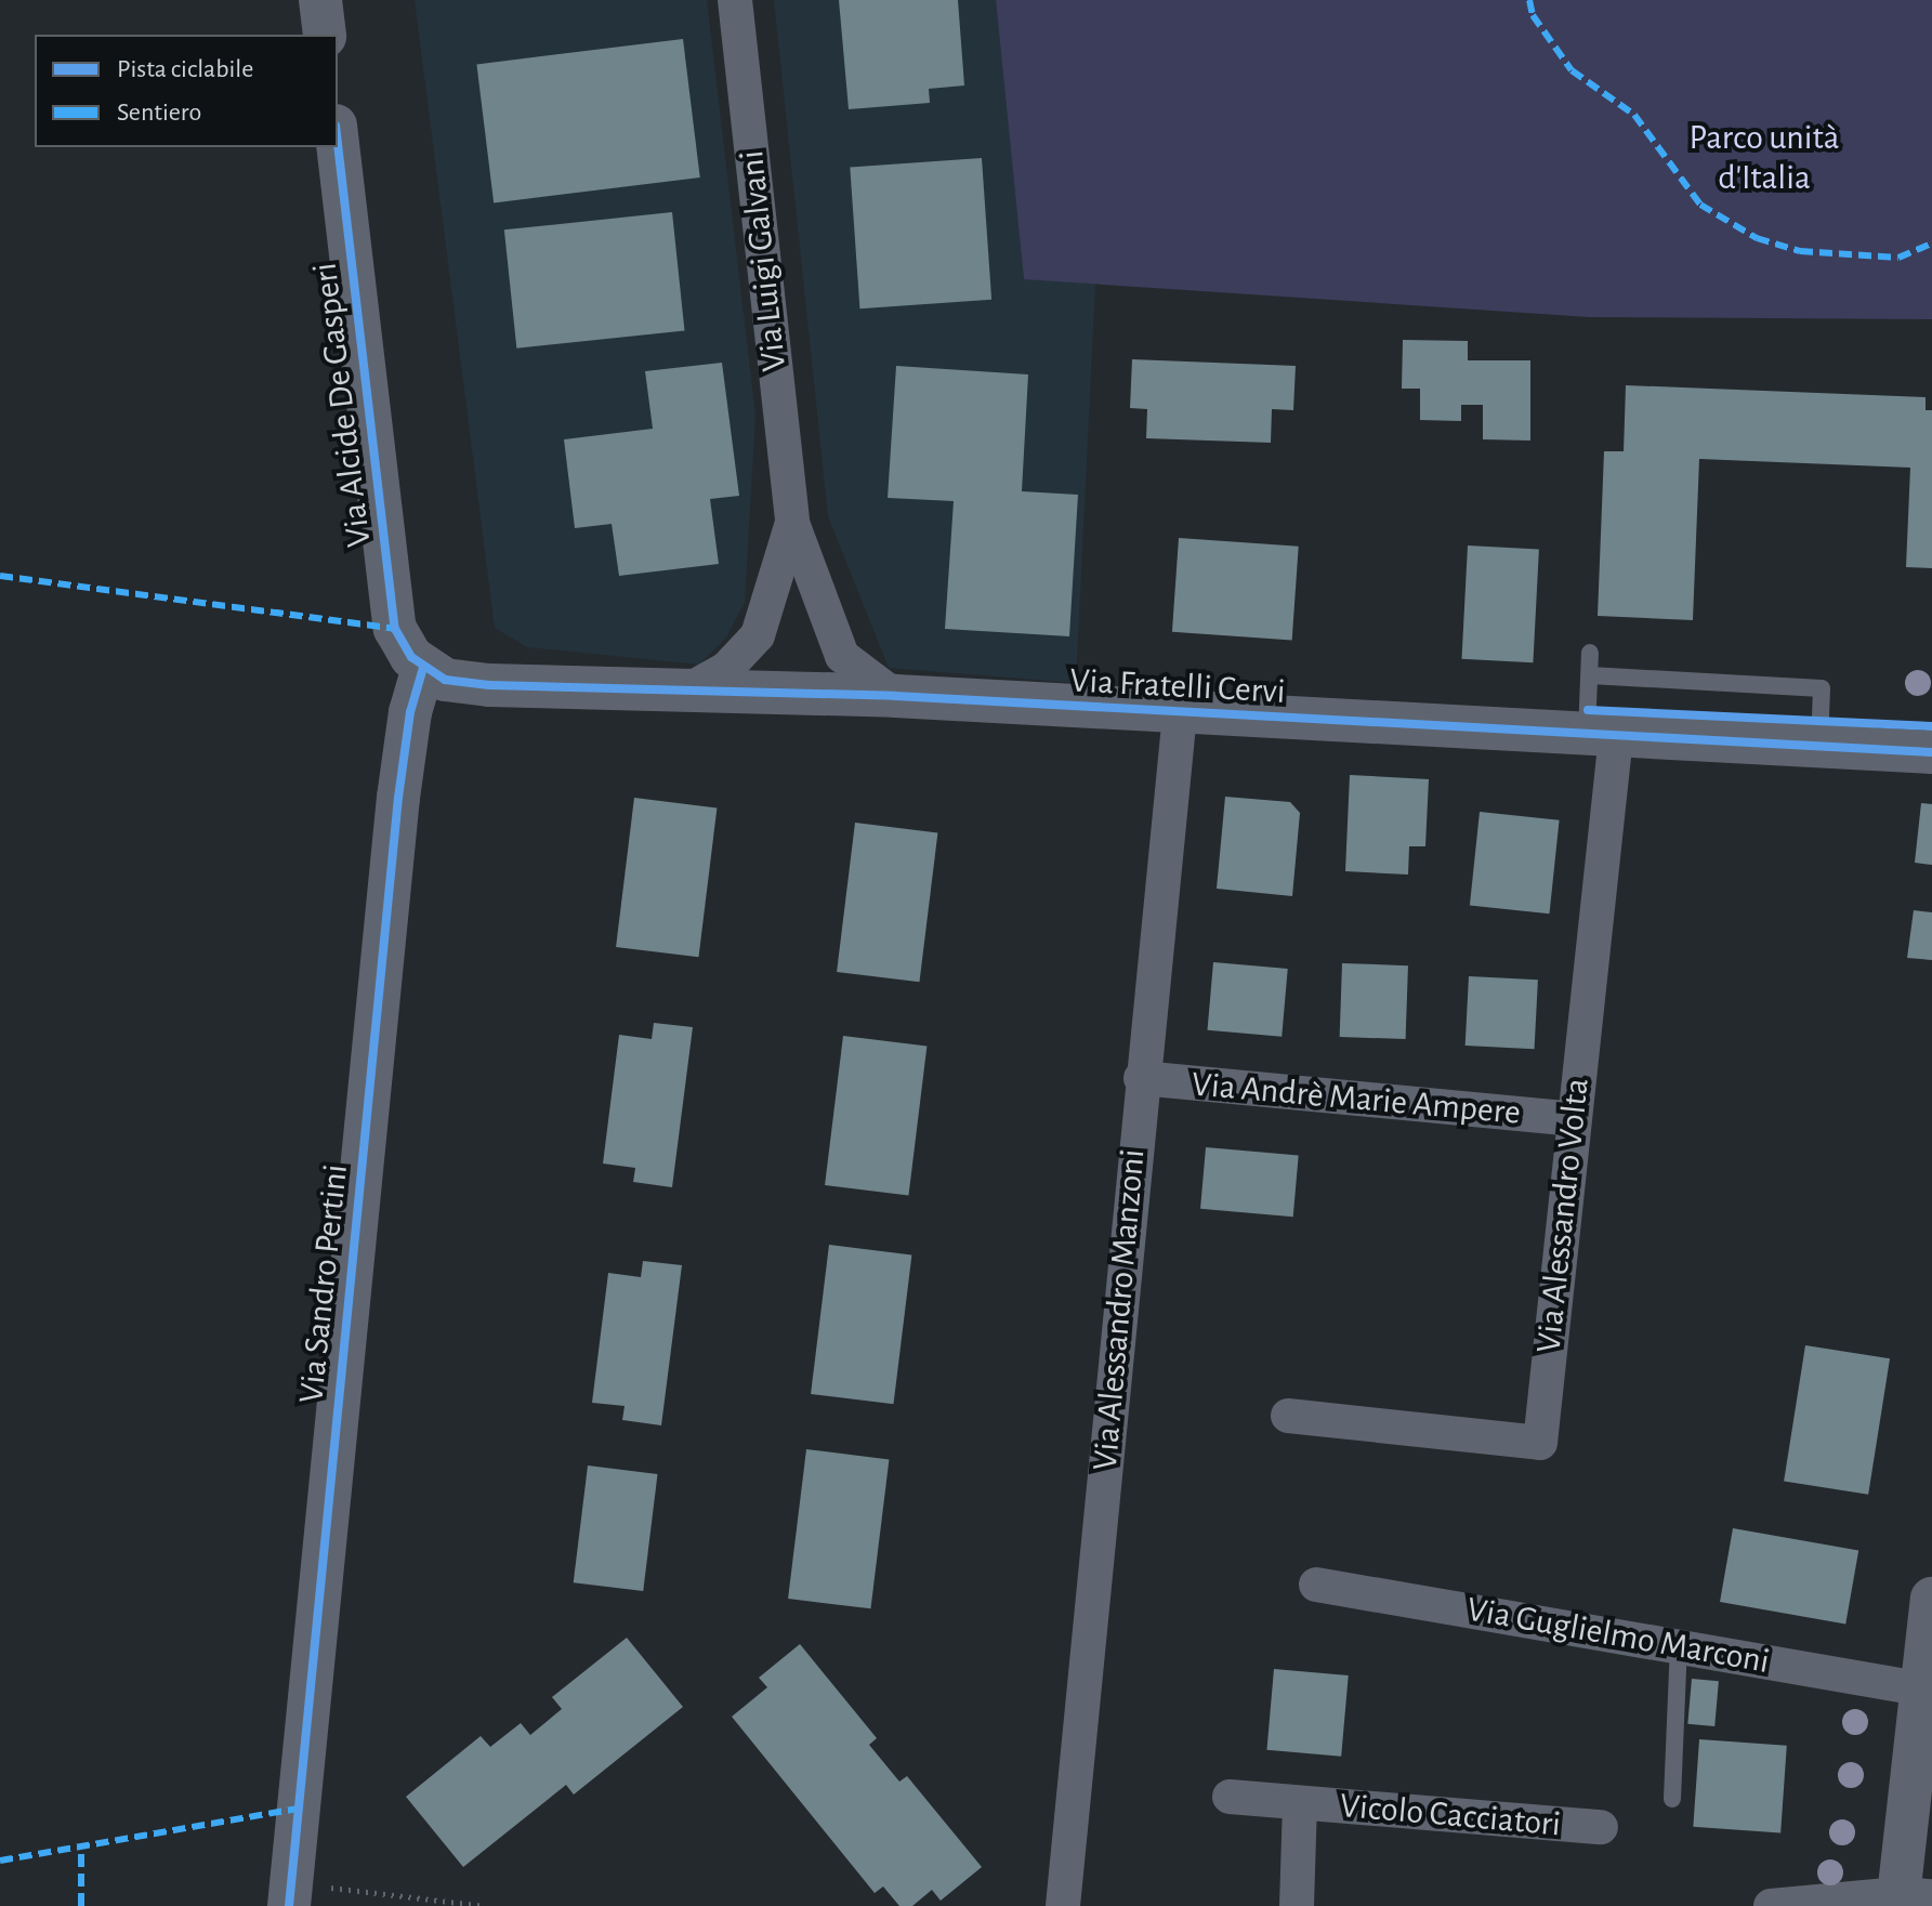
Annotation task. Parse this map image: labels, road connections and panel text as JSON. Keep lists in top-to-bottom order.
{
  "streets": {
    "street": [
      "Via Luigi Galvani",
      "Via Alcide De Gasperi",
      "Via Fratelli Cervi",
      "Via Andrè Marie Ampere",
      "Via Alessandro Volta",
      "Via Sandro Pertini",
      "Via Alessandro Manzoni",
      "Via Guglielmo Marconi",
      "Vicolo Cacciatori"
    ]
  },
  "crossings": [
    ["Via Luigi Galvani", "Via Fratelli Cervi"],
    ["Via Alcide De Gasperi", "Via Fratelli Cervi"],
    ["Via Alcide De Gasperi", "Via Sandro Pertini"],
    ["Via Fratelli Cervi", "Via Alessandro Volta"],
    ["Via Fratelli Cervi", "Via Sandro Pertini"],
    ["Via Fratelli Cervi", "Via Alessandro Manzoni"],
    ["Via Andrè Marie Ampere", "Via Alessandro Volta"],
    ["Via Andrè Marie Ampere", "Via Alessandro Manzoni"]
  ],
  "parks": ["Parco unità d'Italia"],
  "legend": ["Pista ciclabile", "Sentiero"]
}
